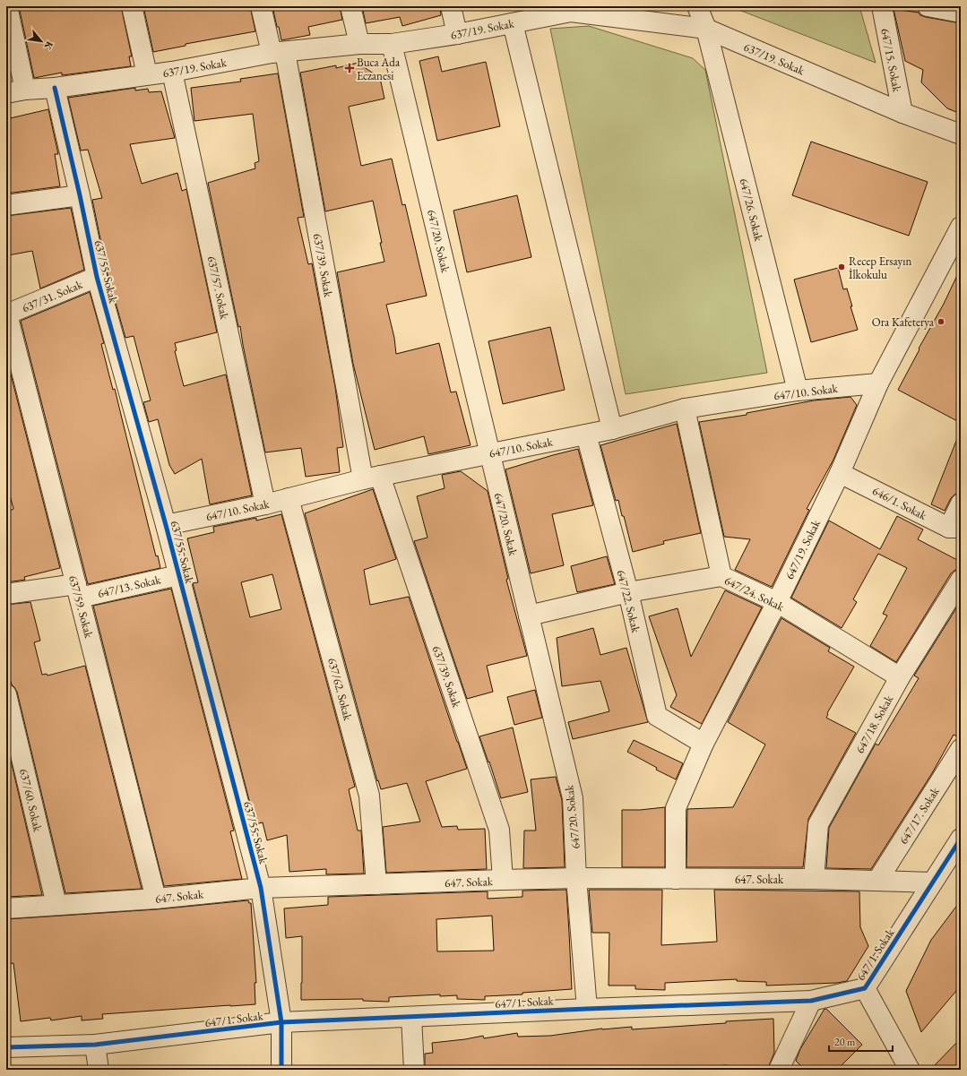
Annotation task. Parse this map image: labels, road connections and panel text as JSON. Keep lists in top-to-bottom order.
{
  "streets": {
    "street": [
      "637/19. Sokak",
      "647/15. Sokak",
      "647/26. Sokak",
      "647/20. Sokak",
      "637/39. Sokak",
      "637/55. Sokak",
      "637/57. Sokak",
      "637/31. Sokak",
      "647/10. Sokak",
      "646/1. Sokak",
      "647/19. Sokak",
      "647/13. Sokak",
      "647/24. Sokak",
      "647/22. Sokak",
      "637/59. Sokak",
      "637/62. Sokak",
      "647/18. Sokak",
      "637/60. Sokak",
      "647/17. Sokak",
      "647. Sokak",
      "647/1. Sokak"
    ]
  },
  "crossings": [
    ["637/19. Sokak", "647/15. Sokak"],
    ["637/19. Sokak", "647/26. Sokak"],
    ["637/19. Sokak", "647/20. Sokak"],
    ["637/19. Sokak", "637/39. Sokak"],
    ["637/19. Sokak", "637/55. Sokak"],
    ["637/19. Sokak", "637/57. Sokak"],
    ["647/26. Sokak", "647/10. Sokak"],
    ["647/20. Sokak", "647/10. Sokak"],
    ["647/20. Sokak", "647/24. Sokak"],
    ["647/20. Sokak", "647. Sokak"],
    ["647/20. Sokak", "647/1. Sokak"],
    ["637/39. Sokak", "647/10. Sokak"],
    ["637/39. Sokak", "647. Sokak"],
    ["637/55. Sokak", "637/31. Sokak"],
    ["637/55. Sokak", "647/10. Sokak"],
    ["637/55. Sokak", "647/13. Sokak"],
    ["637/55. Sokak", "647. Sokak"],
    ["637/55. Sokak", "647/1. Sokak"],
    ["637/57. Sokak", "647/10. Sokak"],
    ["637/31. Sokak", "637/59. Sokak"],
    ["647/10. Sokak", "647/19. Sokak"],
    ["647/10. Sokak", "647/22. Sokak"],
    ["647/10. Sokak", "637/62. Sokak"],
    ["646/1. Sokak", "647/19. Sokak"],
    ["647/19. Sokak", "647/24. Sokak"],
    ["647/19. Sokak", "647/22. Sokak"],
    ["647/19. Sokak", "647. Sokak"],
    ["647/13. Sokak", "637/59. Sokak"],
    ["647/24. Sokak", "647/22. Sokak"],
    ["647/24. Sokak", "647/18. Sokak"],
    ["637/59. Sokak", "647. Sokak"],
    ["637/62. Sokak", "647. Sokak"],
    ["647/18. Sokak", "647. Sokak"],
    ["637/60. Sokak", "647. Sokak"],
    ["647/17. Sokak", "647. Sokak"],
    ["647. Sokak", "647/1. Sokak"]
  ],
  "places": {
    "health": ["Buca Ada Eczanesi"],
    "other": ["Recep Ersayın İlkokulu", "Ora Kafeterya"]
  },
  "scale_bar": "20 m",
  "north": "bottom right"
}
